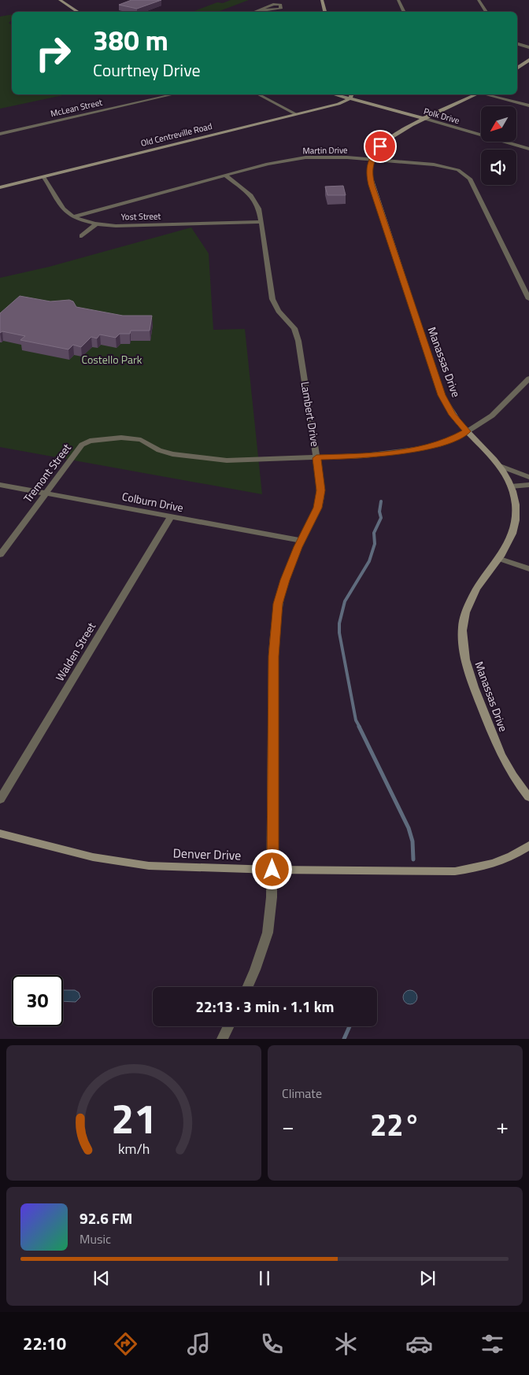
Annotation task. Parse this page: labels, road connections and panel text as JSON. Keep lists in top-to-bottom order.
{
  "streets": {
    "main road": [
      "Polk Drive",
      "Old Centreville Road",
      "Manassas Drive",
      "Denver Drive"
    ],
    "street": [
      "McLean Street",
      "Martin Drive",
      "Yost Street",
      "Lambert Drive",
      "Tremont Street",
      "Colburn Drive",
      "Walden Street"
    ]
  },
  "crossings": [
    ["Polk Drive", "Old Centreville Road"],
    ["Old Centreville Road", "Yost Street"],
    ["Martin Drive", "Yost Street"],
    ["Martin Drive", "Manassas Drive"],
    ["Martin Drive", "Lambert Drive"],
    ["Yost Street", "Lambert Drive"],
    ["Manassas Drive", "Tremont Street"],
    ["Lambert Drive", "Tremont Street"],
    ["Lambert Drive", "Colburn Drive"],
    ["Lambert Drive", "Denver Drive"],
    ["Tremont Street", "Colburn Drive"],
    ["Colburn Drive", "Walden Street"]
  ],
  "parks": ["Costello Park"],
  "north": "bottom left",
  "page": {
    "turn": ["380 m", "Courtney Drive"],
    "limit": "30",
    "trip": "22:13 · 3 min · 1.1 km",
    "tile": "Climate",
    "heat": ["−", "22°", "+"],
    "song": ["92.6 FM", "Music"],
    "tabs": "22:10",
    "gauge": ["21", "km/h"]
  }
}
